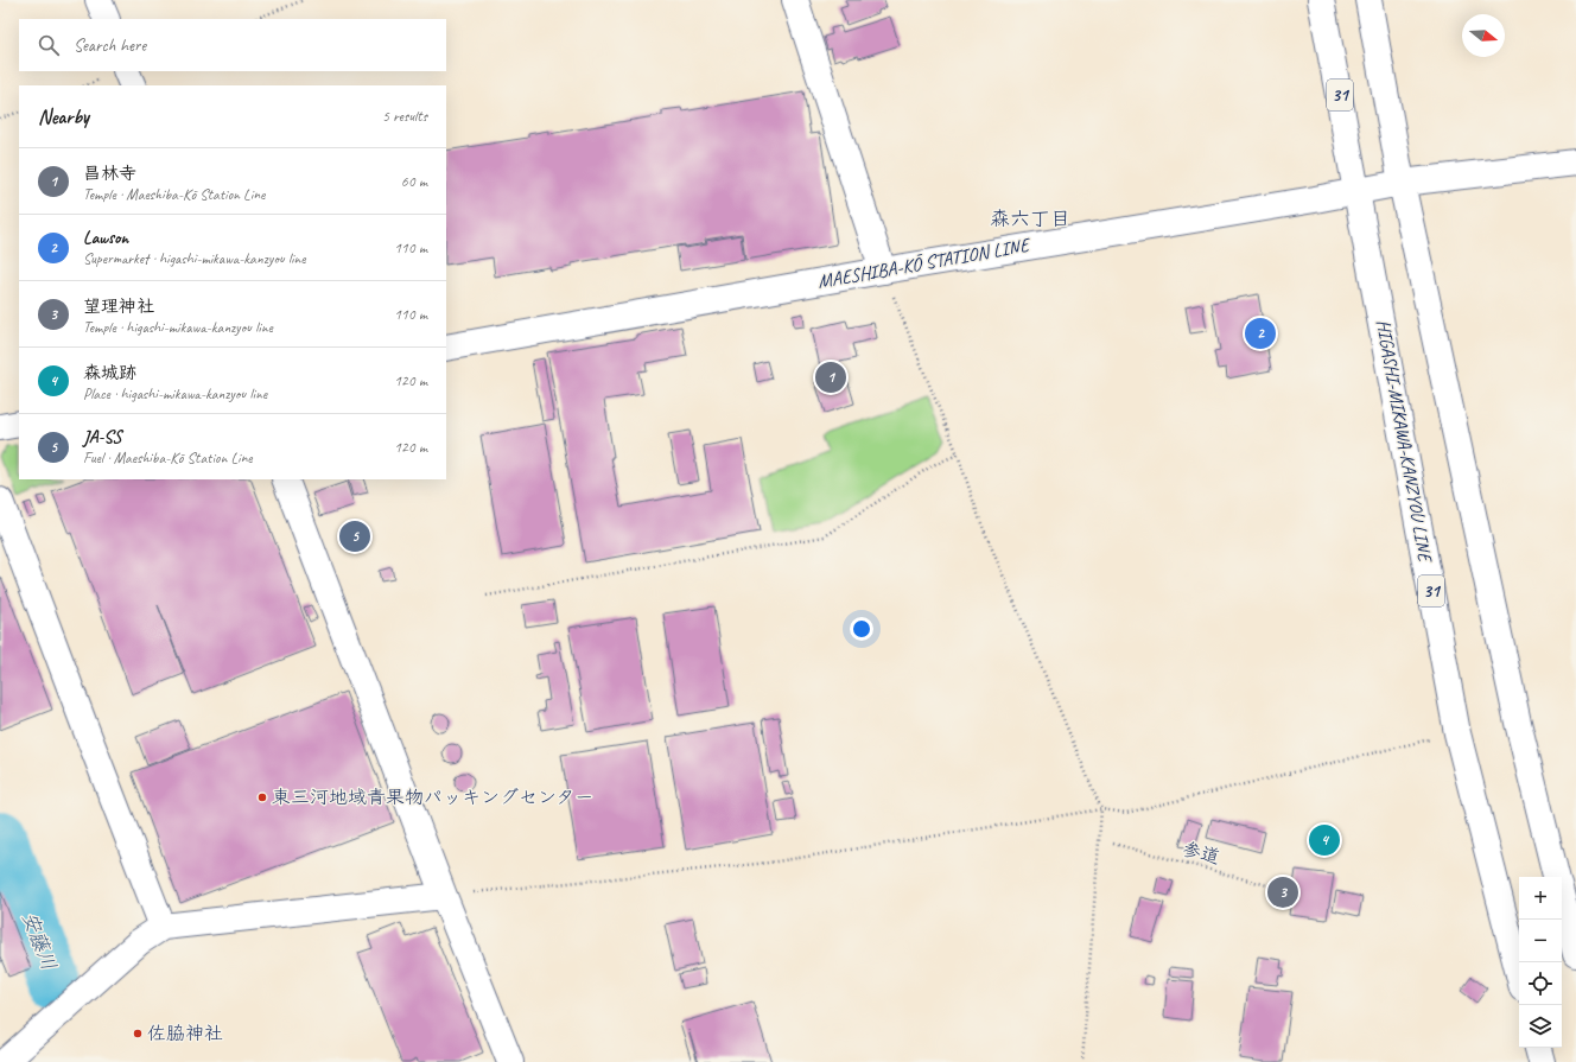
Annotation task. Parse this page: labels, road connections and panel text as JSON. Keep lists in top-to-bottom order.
{
  "streets": {
    "main road": ["31", "MAESHIBA-KŌ STATION LINE", "HIGASHI-MIKAWA-KANZYOU LINE"],
    "path": ["参道"]
  },
  "crossings": [
    ["MAESHIBA-KŌ STATION LINE", "HIGASHI-MIKAWA-KANZYOU LINE"]
  ],
  "districts": ["森六丁目"],
  "water": ["安藤川"],
  "places": ["東三河地域青果物パッキングセンター", "佐脇神社"],
  "north": "right",
  "page": {
    "search": "Search here",
    "heading": ["Nearby", "5 results"],
    "list": [
      {
        "mark": "1",
        "name": "昌林寺",
        "note": "Temple · Maeshiba-Kō Station Line",
        "value": "60 m"
      },
      {
        "mark": "2",
        "name": "Lawson",
        "note": "Supermarket · higashi-mikawa-kanzyou line",
        "value": "110 m"
      },
      {
        "mark": "3",
        "name": "望理神社",
        "note": "Temple · higashi-mikawa-kanzyou line",
        "value": "110 m"
      },
      {
        "mark": "4",
        "name": "森城跡",
        "note": "Place · higashi-mikawa-kanzyou line",
        "value": "120 m"
      },
      {
        "mark": "5",
        "name": "JA-SS",
        "note": "Fuel · Maeshiba-Kō Station Line",
        "value": "120 m"
      }
    ],
    "pins": [
      "2",
      "1",
      "5",
      "4",
      "3"
    ],
    "map_buttons": ["+", "−"]
  }
}
